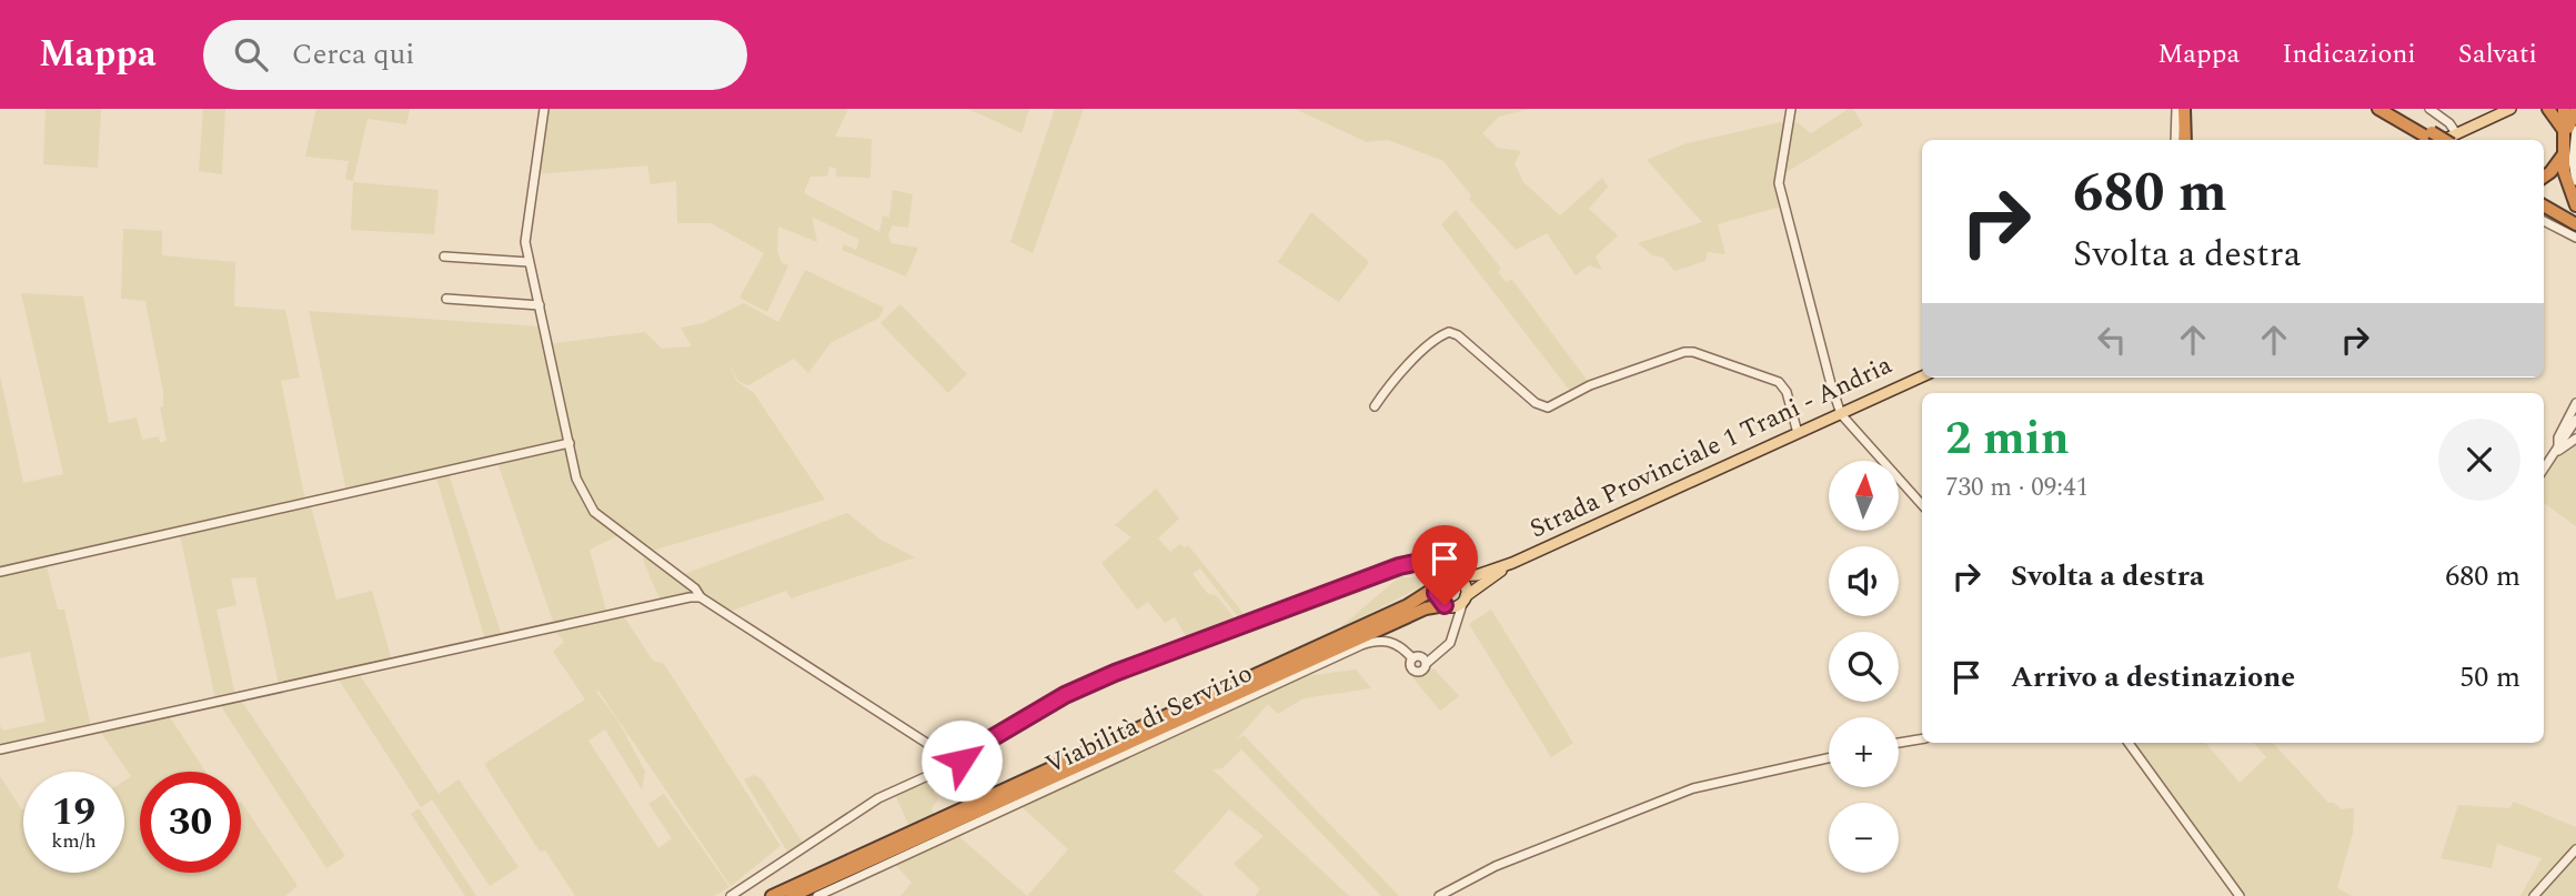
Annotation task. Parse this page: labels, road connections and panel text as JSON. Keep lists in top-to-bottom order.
{
  "streets": {
    "highway": ["Strada Provinciale 1 Trani - Andria"],
    "street": ["Viabilità di Servizio"]
  },
  "north": "top",
  "page": {
    "header": "Mappa",
    "search": "Cerca qui",
    "nav": ["Mappa", "Indicazioni", "Salvati"],
    "turn": ["680 m", "Svolta a destra"],
    "heading": ["2 min", "730 m · 09:41"],
    "map_buttons": ["+", "−"],
    "list": [
      {
        "name": "Svolta a destra",
        "value": "680 m"
      },
      {
        "name": "Arrivo a destinazione",
        "value": "50 m"
      }
    ],
    "speed": "19 km/h",
    "limit": "30"
  }
}
